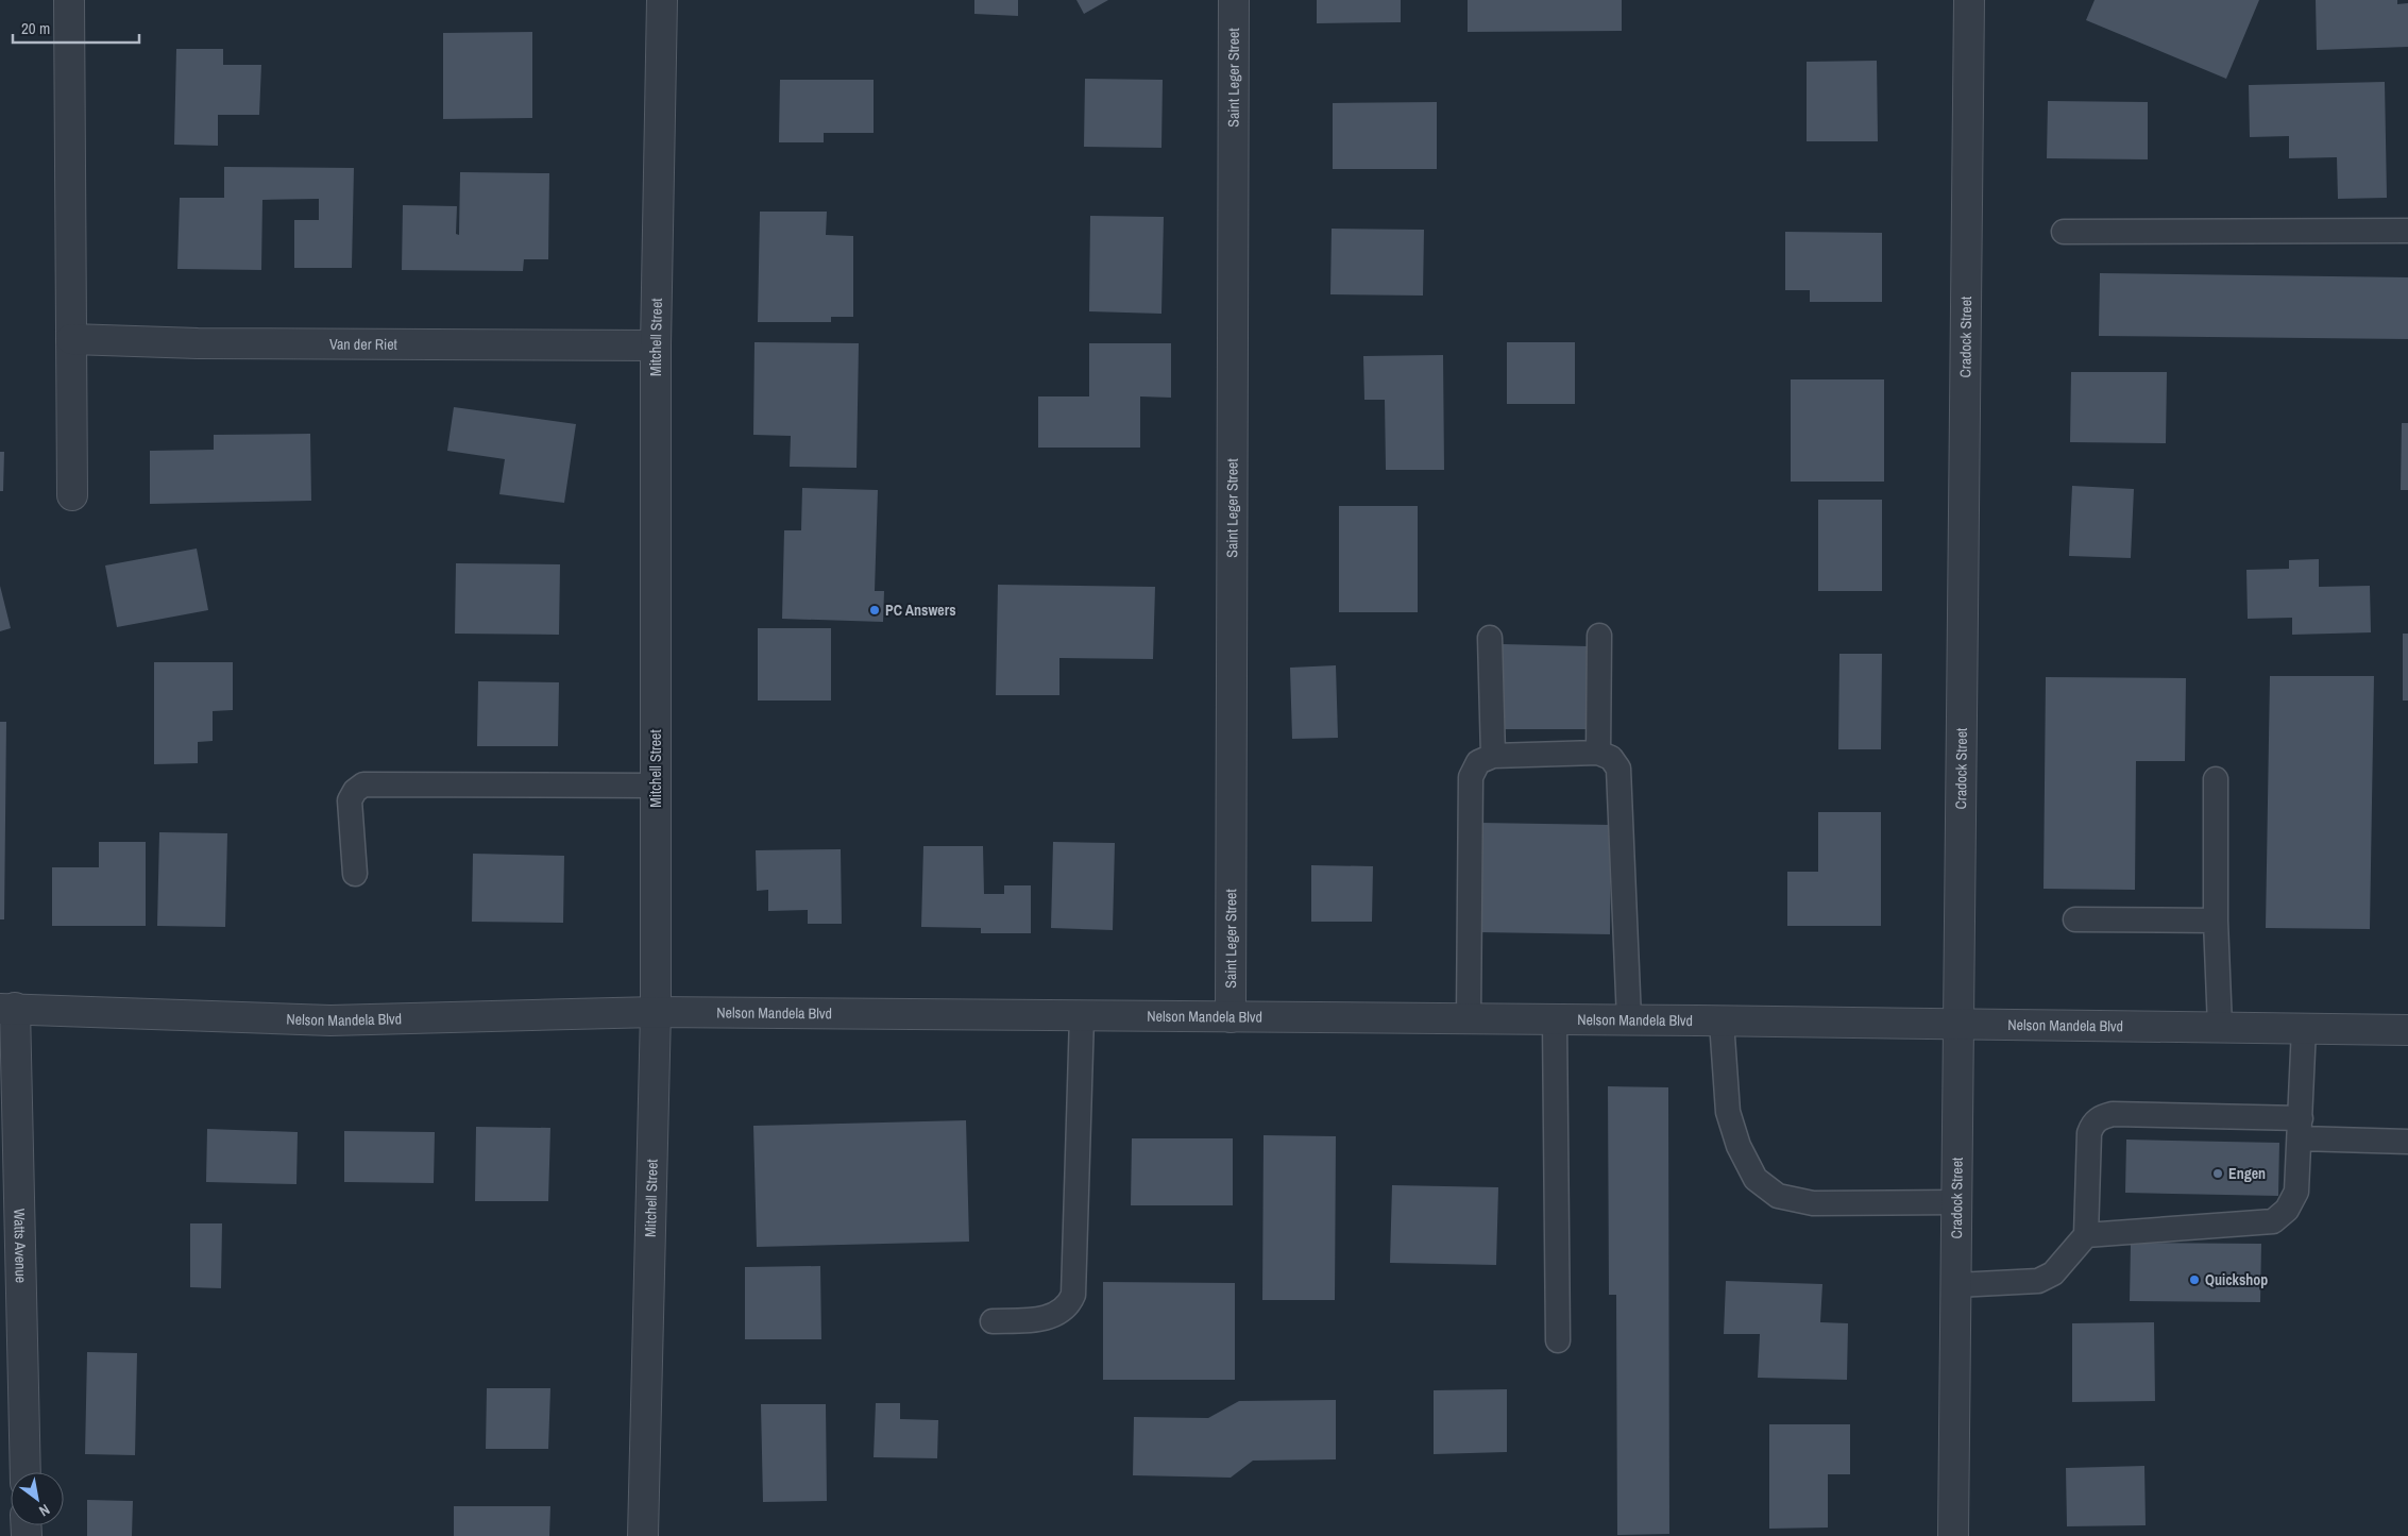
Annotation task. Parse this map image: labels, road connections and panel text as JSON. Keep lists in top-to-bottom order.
{
  "streets": {
    "street": [
      "Saint Leger Street",
      "Mitchell Street",
      "Cradock Street",
      "Van der Riet",
      "Nelson Mandela Blvd",
      "Watts Avenue"
    ]
  },
  "crossings": [
    ["Saint Leger Street", "Nelson Mandela Blvd"],
    ["Mitchell Street", "Van der Riet"],
    ["Mitchell Street", "Nelson Mandela Blvd"],
    ["Cradock Street", "Nelson Mandela Blvd"],
    ["Nelson Mandela Blvd", "Watts Avenue"]
  ],
  "places": ["PC Answers", "Engen", "Quickshop"],
  "scale_bar": "20 m",
  "north": "bottom right"
}
